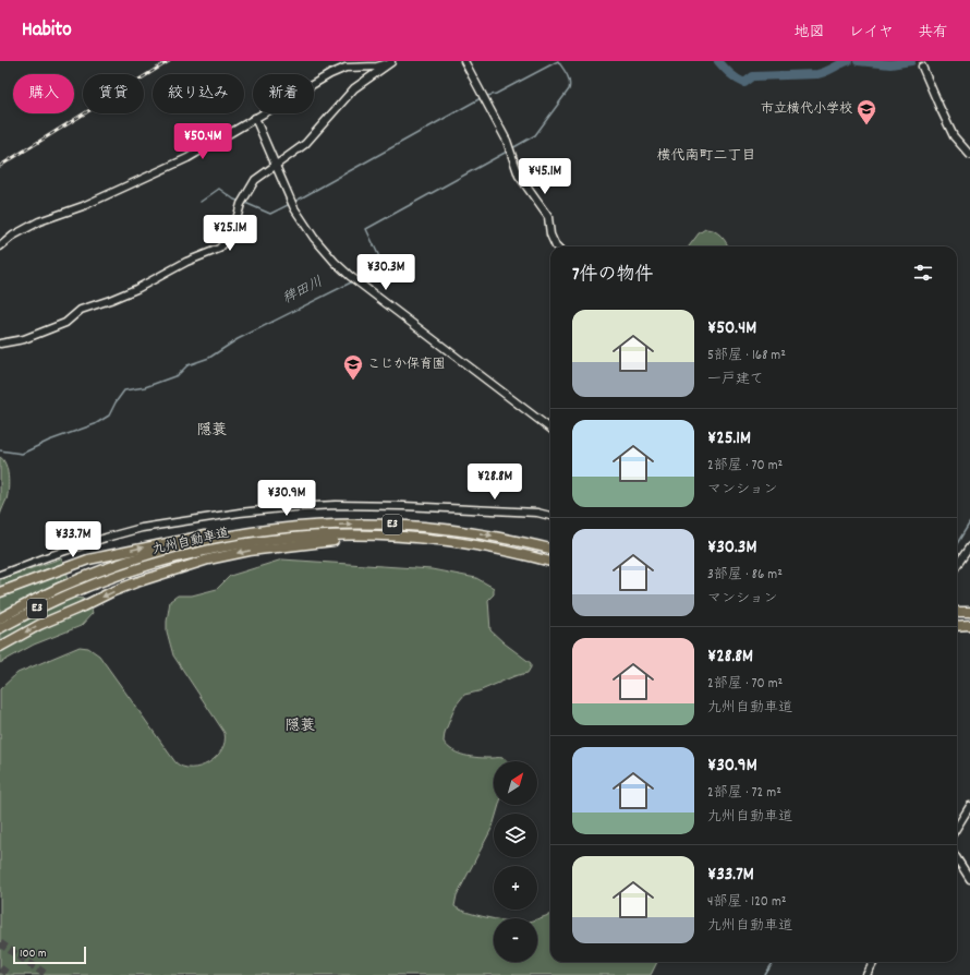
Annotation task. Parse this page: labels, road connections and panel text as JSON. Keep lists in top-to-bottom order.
{
  "streets": {
    "highway": ["E3", "九州自動車道"]
  },
  "districts": ["横代南町二丁目", "隠蓑", "隠蓑"],
  "water": ["稗田川"],
  "places": {
    "school or university": ["市立横代小学校", "こじか保育園"]
  },
  "scale_bar": "100 m",
  "north": "top right",
  "page": {
    "header": "Habito",
    "nav": ["地図", "レイヤ", "共有"],
    "chip": [
      "購入",
      "賃貸",
      "絞り込み",
      "新着"
    ],
    "price": [
      "¥50.4M",
      "¥45.1M",
      "¥25.1M",
      "¥30.3M",
      "¥28.8M",
      "¥30.9M",
      "¥33.7M"
    ],
    "heading": "7件の物件",
    "list": [
      {
        "name": "¥50.4M",
        "note": "5部屋 · 168 m² · 一戸建て"
      },
      {
        "name": "¥25.1M",
        "note": "2部屋 · 70 m² · マンション"
      },
      {
        "name": "¥30.3M",
        "note": "3部屋 · 86 m² · マンション"
      },
      {
        "name": "¥28.8M",
        "note": "2部屋 · 70 m² · 九州自動車道"
      },
      {
        "name": "¥30.9M",
        "note": "2部屋 · 72 m² · 九州自動車道"
      },
      {
        "name": "¥33.7M",
        "note": "4部屋 · 120 m² · 九州自動車道"
      }
    ],
    "map_buttons": ["+", "−"],
    "scale": "100 m"
  }
}
